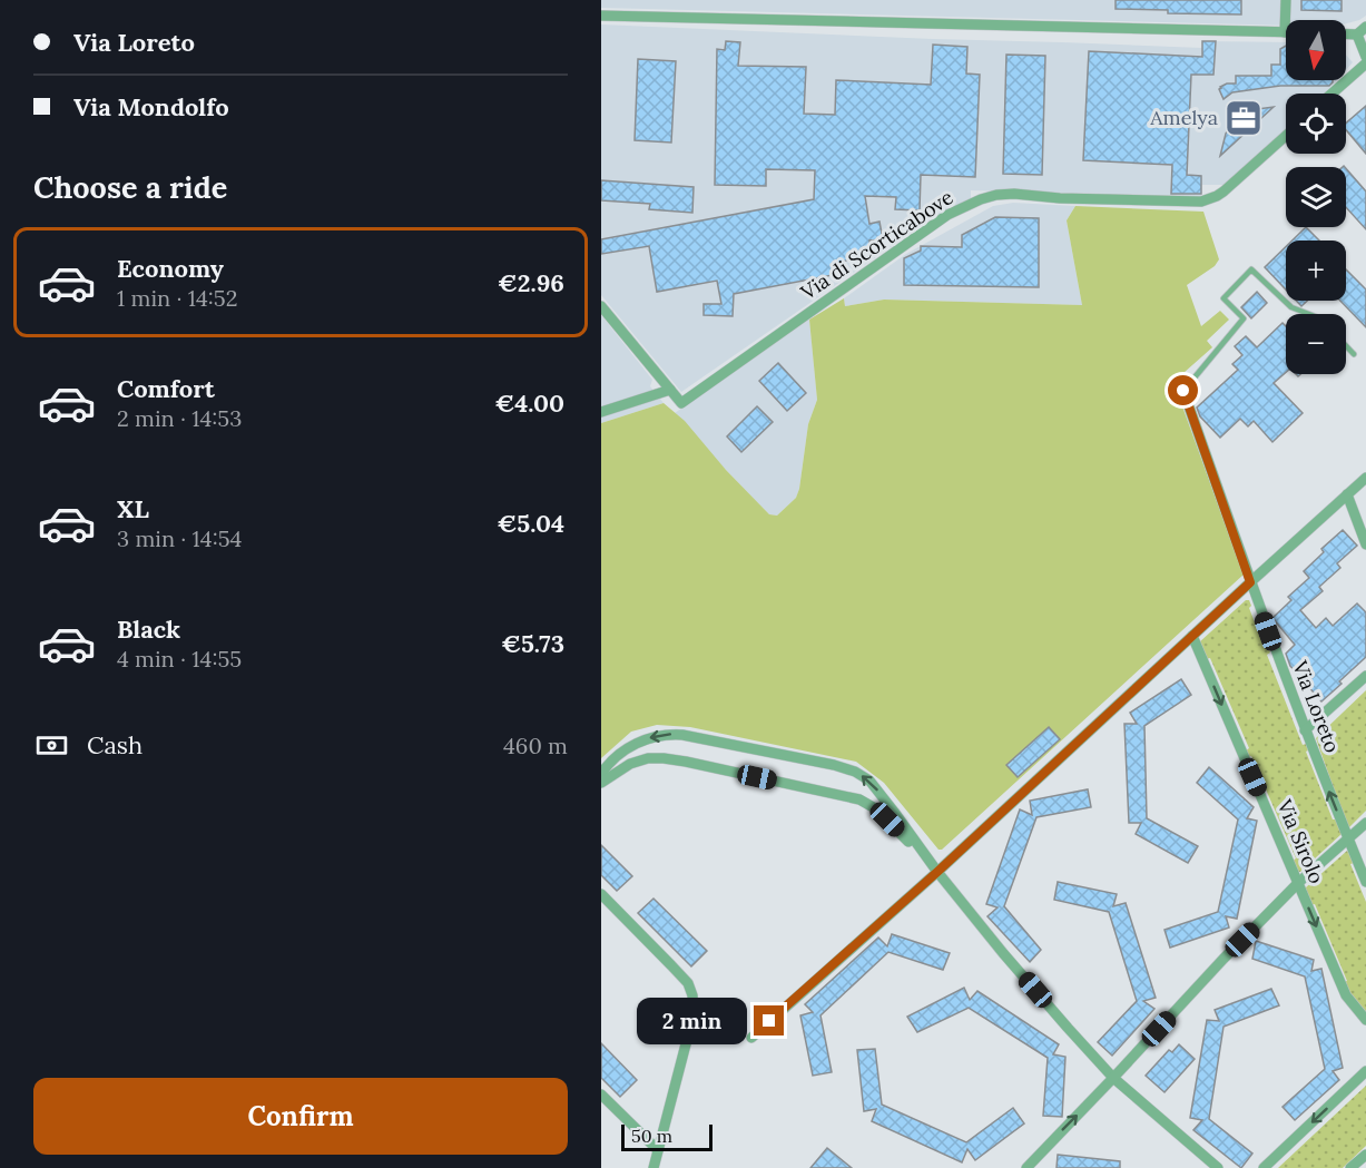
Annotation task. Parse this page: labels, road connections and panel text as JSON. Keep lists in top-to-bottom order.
{
  "streets": {
    "street": ["Via di Scorticabove", "Via Loreto", "Via Sirolo"]
  },
  "one_way": ["Via Sirolo"],
  "places": {
    "office": ["Amelya"]
  },
  "scale_bar": "50 m",
  "north": "bottom",
  "page": {
    "banner": ["Via Loreto", "Via Mondolfo"],
    "map_buttons": ["+", "−"],
    "heading": "Choose a ride",
    "list": [
      {
        "name": "Economy",
        "note": "1 min · 14:52",
        "value": "€2.96"
      },
      {
        "name": "Comfort",
        "note": "2 min · 14:53",
        "value": "€4.00"
      },
      {
        "name": "XL",
        "note": "3 min · 14:54",
        "value": "€5.04"
      },
      {
        "name": "Black",
        "note": "4 min · 14:55",
        "value": "€5.73"
      }
    ],
    "pay": ["Cash", "460 m"],
    "bubble": "2 min",
    "buttons": "Confirm",
    "scale": "50 m"
  }
}
